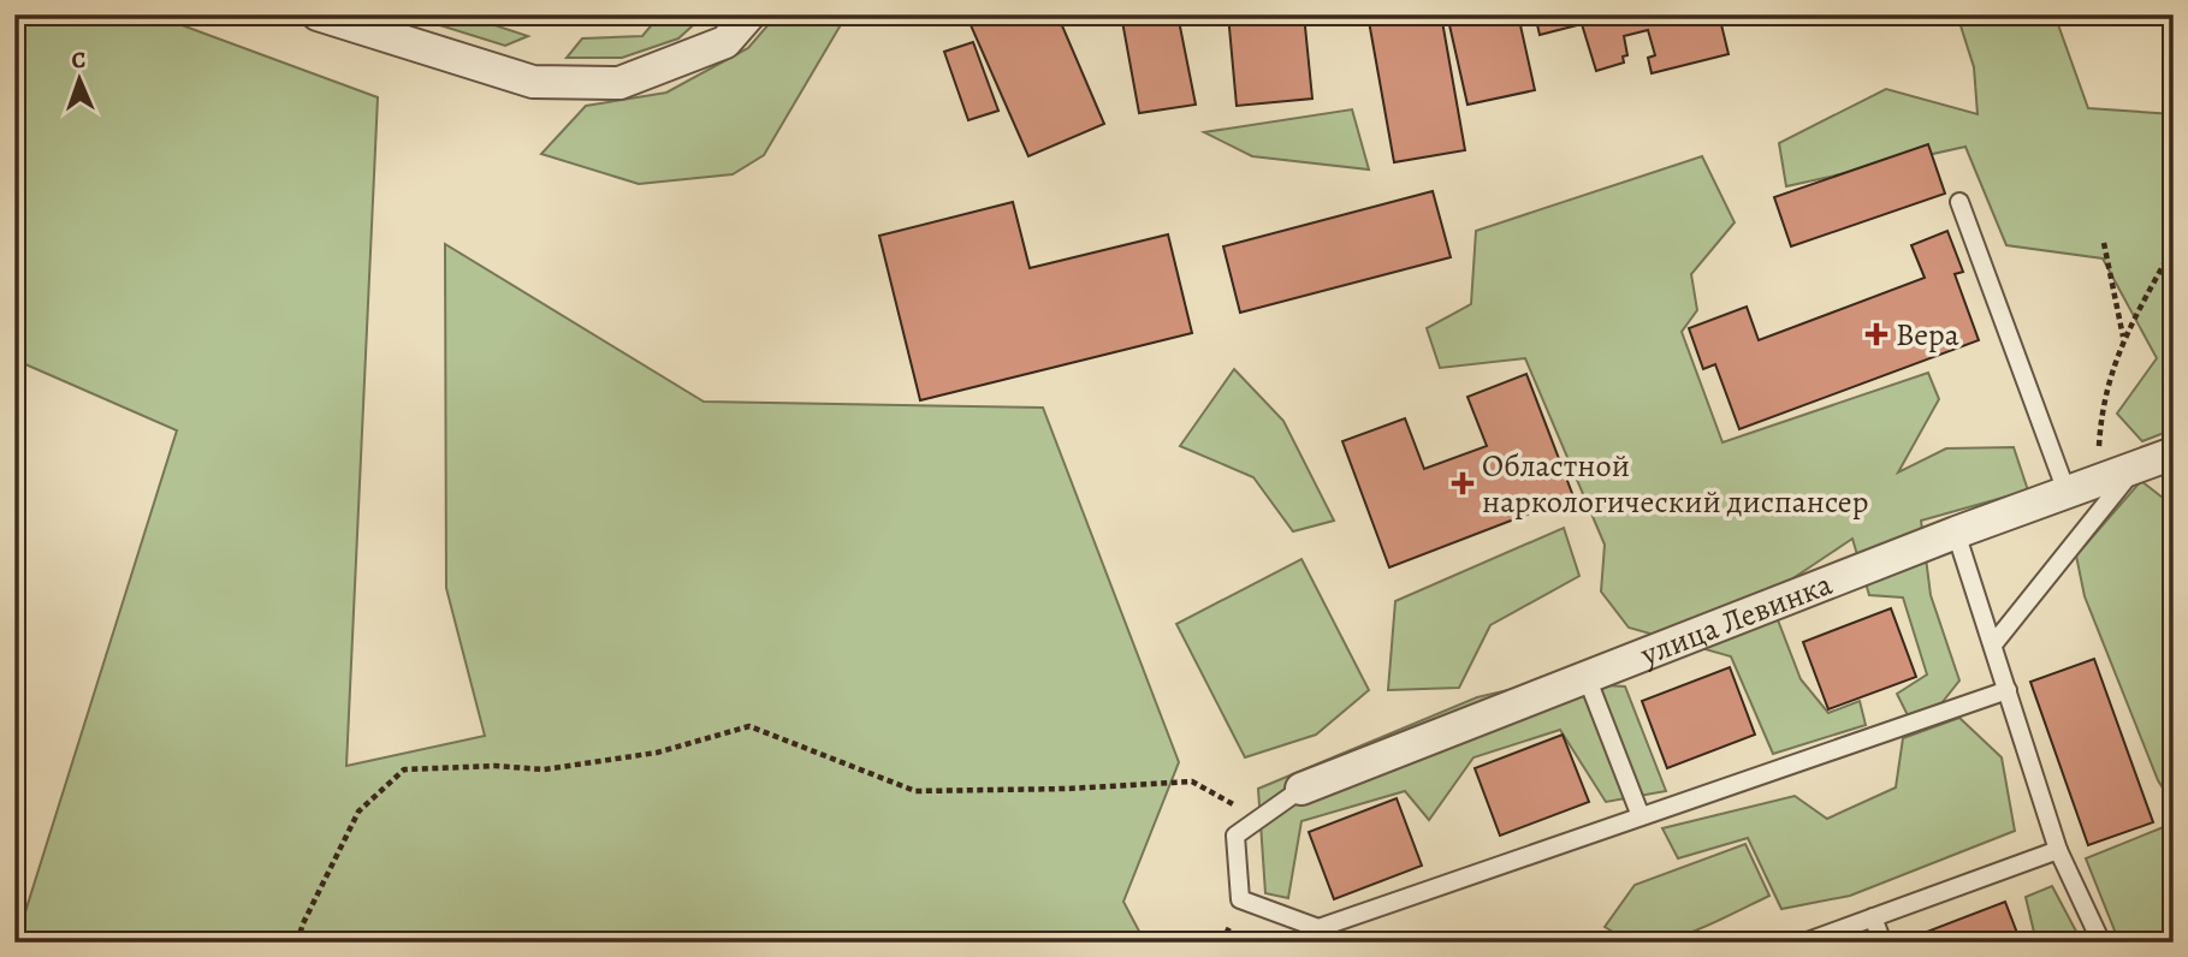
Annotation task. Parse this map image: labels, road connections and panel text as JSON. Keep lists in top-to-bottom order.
{
  "streets": {
    "street": ["улица Левинка"]
  },
  "places": {
    "health": ["Вера", "Областной наркологический диспансер"]
  },
  "north": "top"
}
